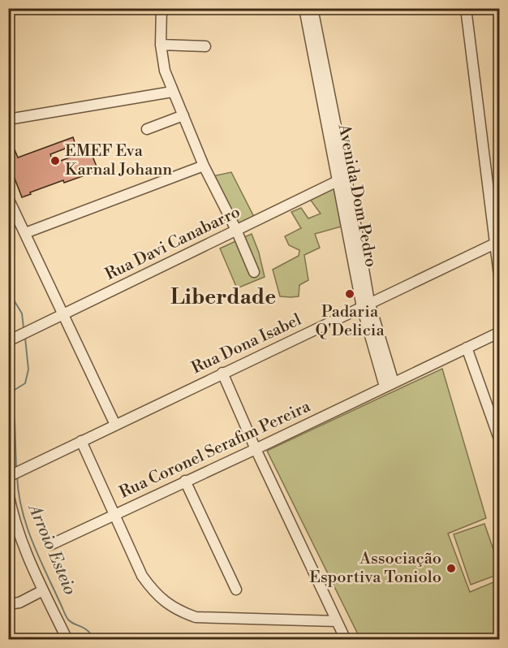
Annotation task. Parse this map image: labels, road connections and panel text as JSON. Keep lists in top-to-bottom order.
{
  "streets": {
    "street": [
      "Avenida Dom Pedro",
      "Rua Davi Canabarro",
      "Rua Dona Isabel",
      "Rua Coronel Serafim Pereira"
    ]
  },
  "crossings": [
    ["Avenida Dom Pedro", "Rua Davi Canabarro"],
    ["Avenida Dom Pedro", "Rua Dona Isabel"],
    ["Avenida Dom Pedro", "Rua Coronel Serafim Pereira"]
  ],
  "districts": ["Liberdade"],
  "water": ["Arroio Esteio"],
  "places": ["EMEF Eva Karnal Johann", "Padaria Q'Delicia", "Associação Esportiva Toniolo"]
}
